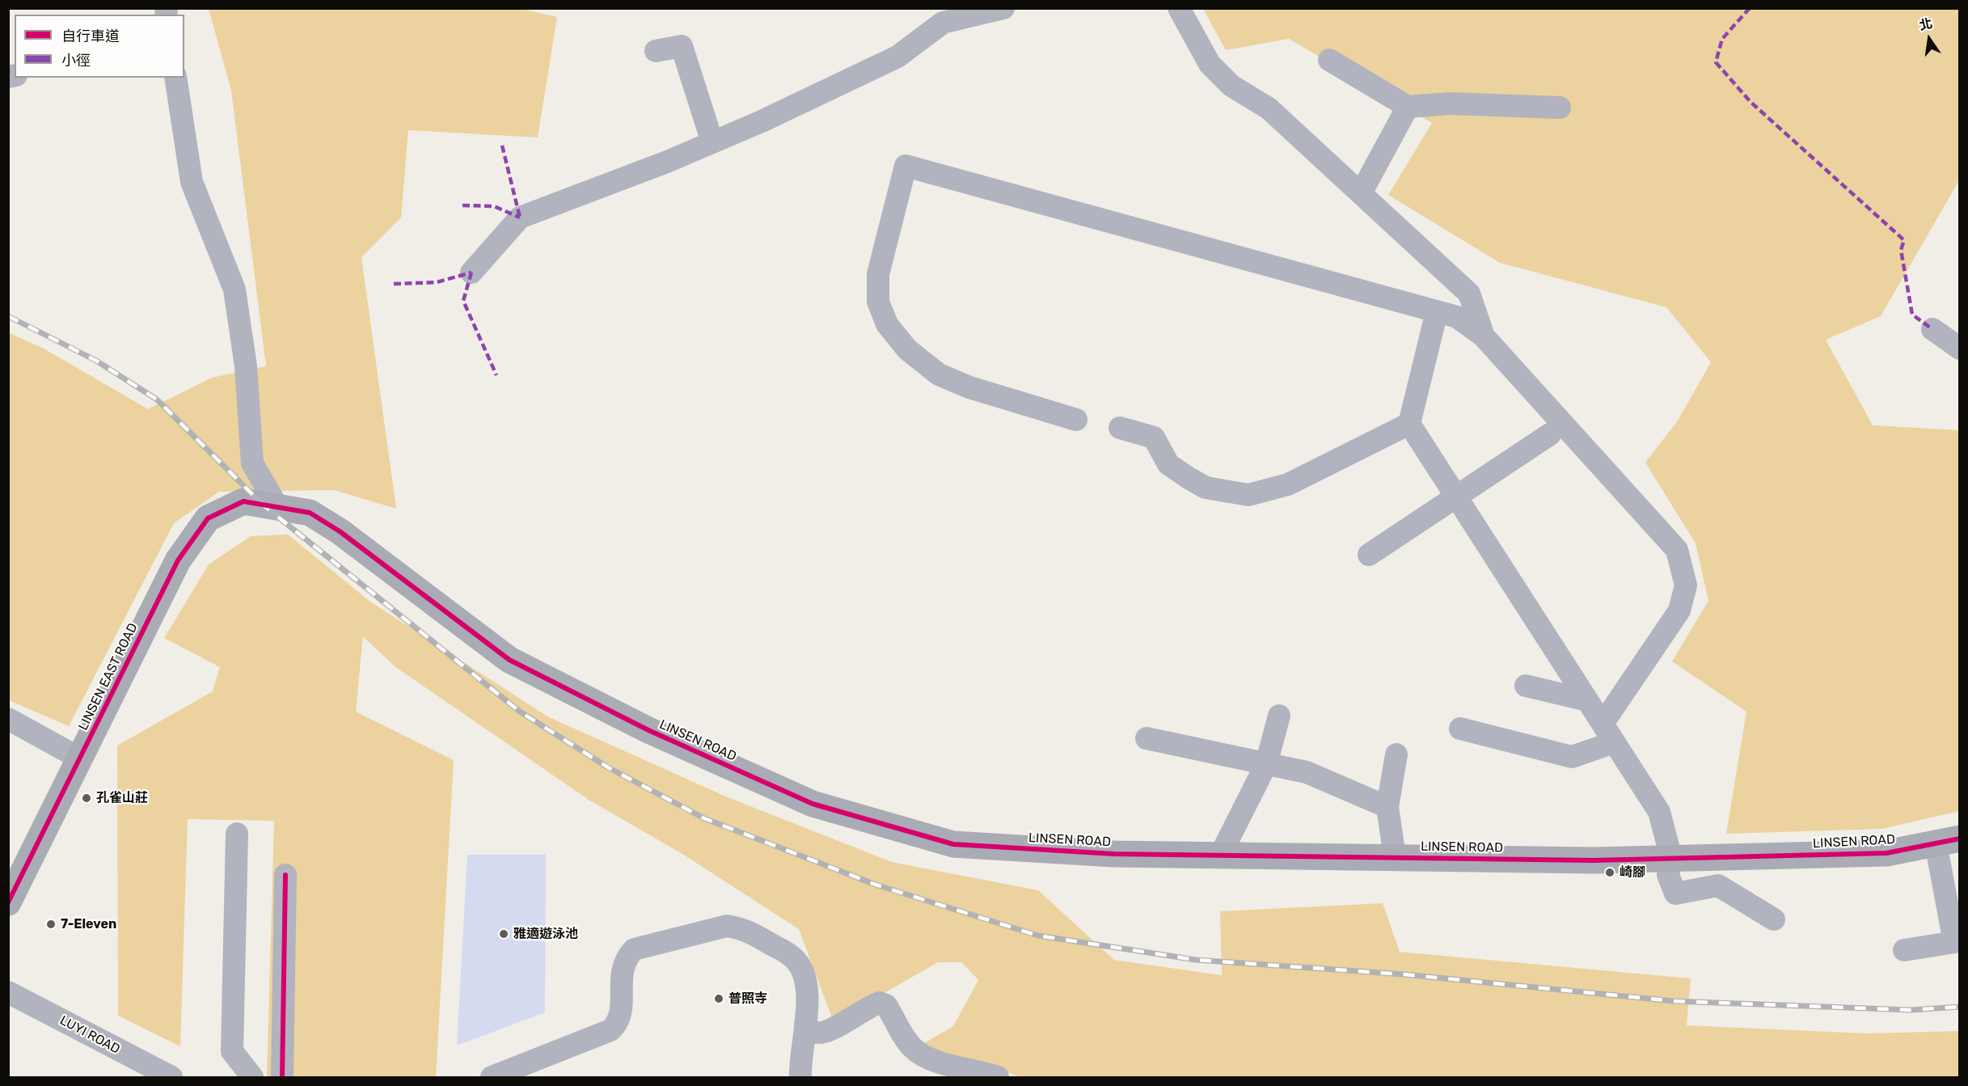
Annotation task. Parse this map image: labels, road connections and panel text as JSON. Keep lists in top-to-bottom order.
{
  "streets": {
    "main road": ["LINSEN EAST ROAD", "LINSEN ROAD"],
    "street": ["LUYI ROAD"]
  },
  "crossings": [
    ["LINSEN EAST ROAD", "LINSEN ROAD"]
  ],
  "places": [
    "孔雀山莊",
    "崎腳",
    "7-Eleven",
    "雅適遊泳池",
    "普照寺"
  ],
  "legend": ["自行車道", "小徑"],
  "north": "top"
}
